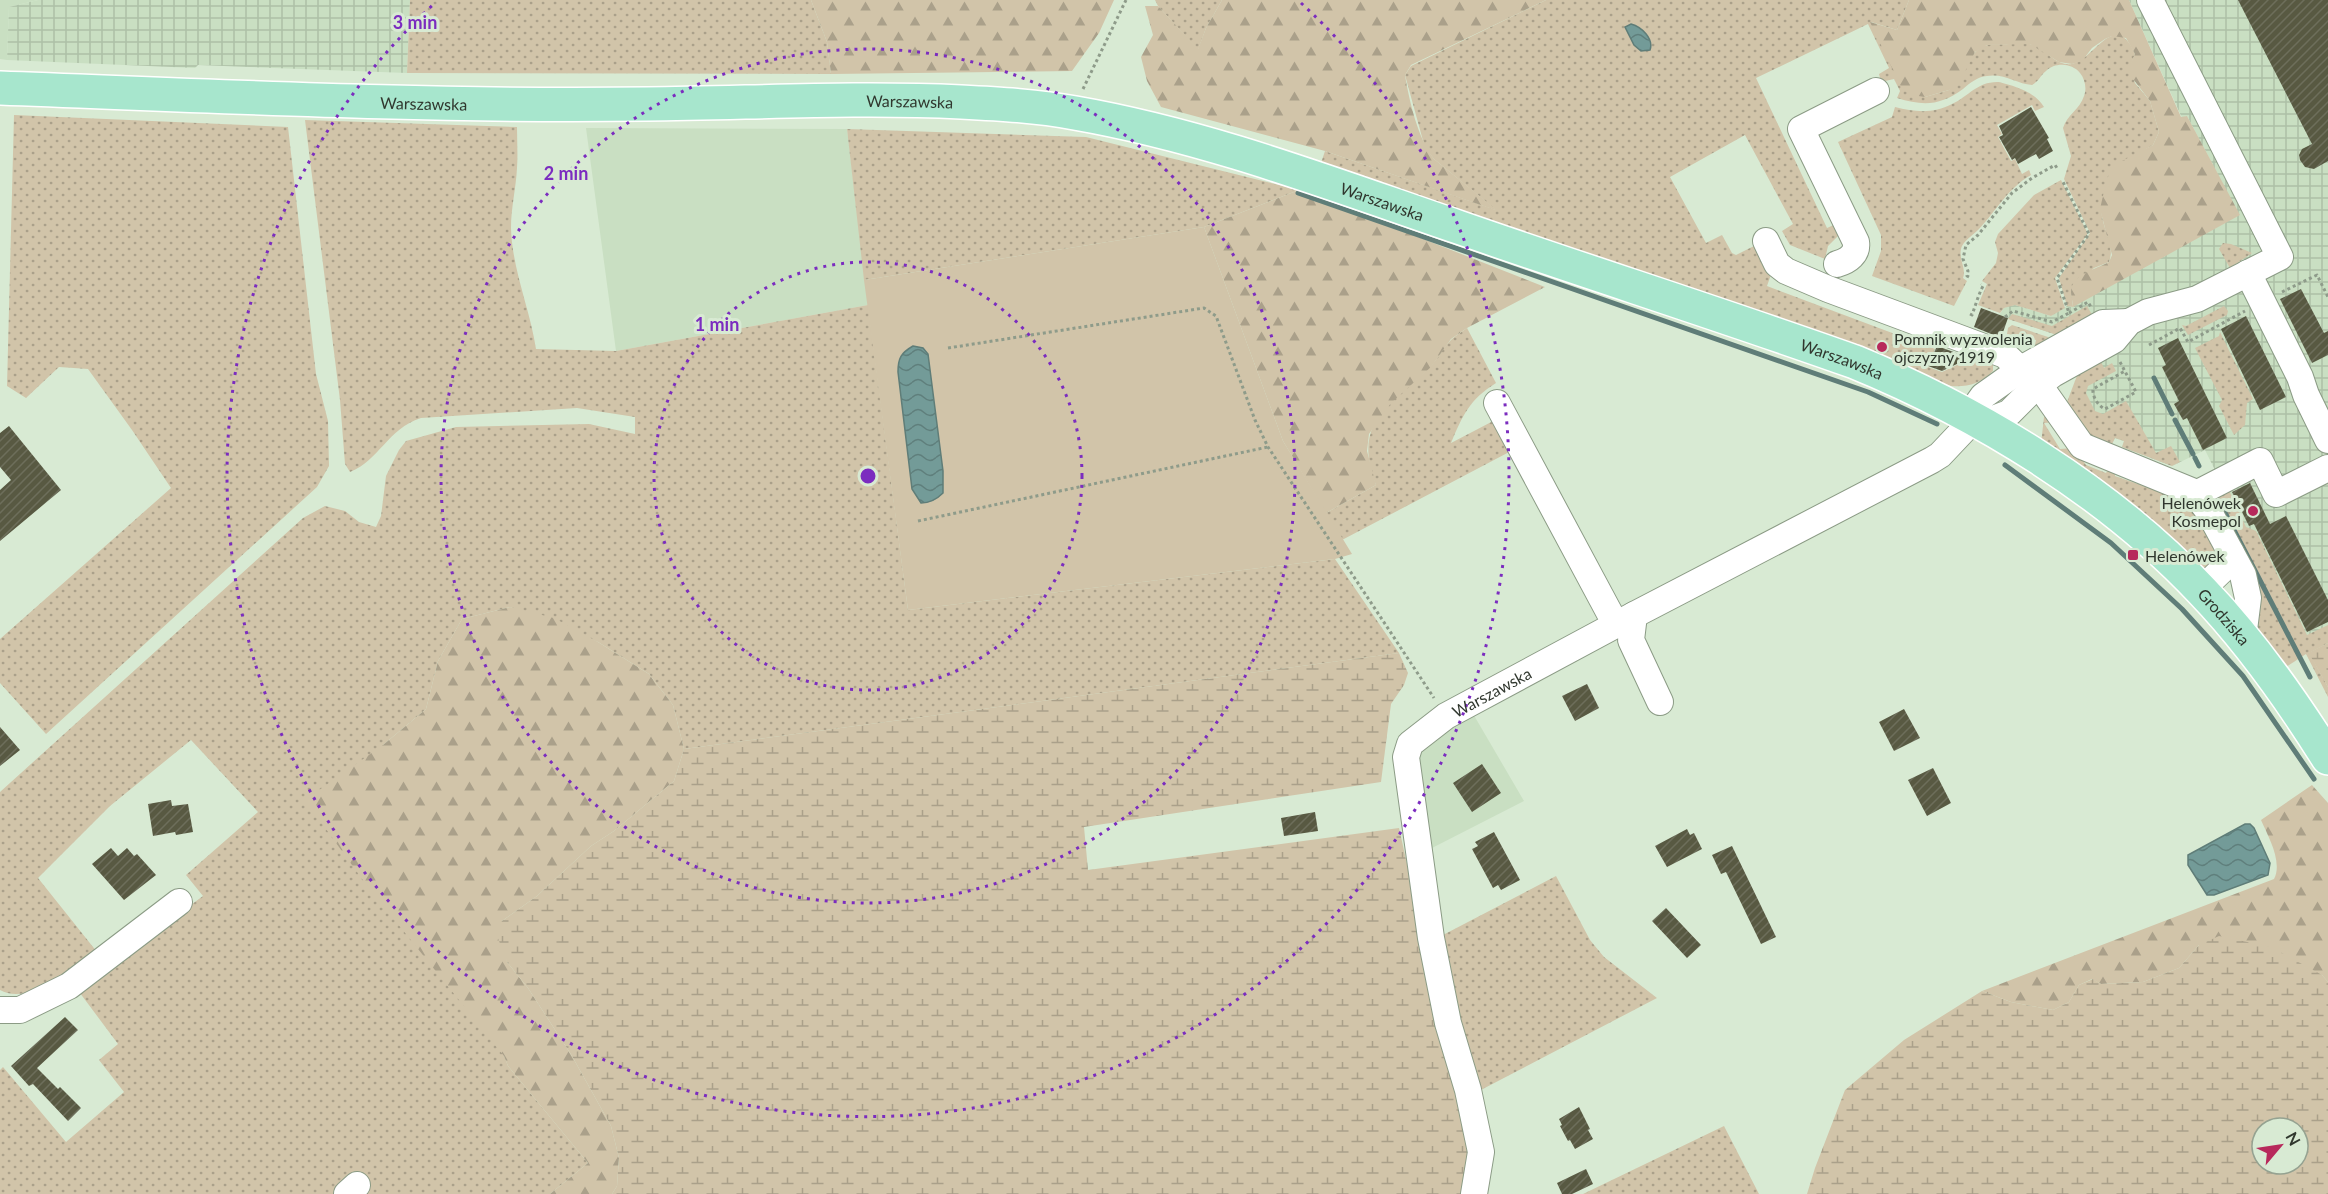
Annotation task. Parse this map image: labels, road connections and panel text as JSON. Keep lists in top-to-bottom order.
{
  "streets": {
    "main road": ["Warszawska", "Grodziska"]
  },
  "crossings": [
    ["Warszawska", "Grodziska"]
  ],
  "places": {
    "other": ["Pomnik wyzwolenia ojczyzny 1919", "Helenówek Kosmepol"],
    "transit": ["Helenówek"]
  },
  "north": "top right",
  "rings": ["3 min", "2 min", "1 min"]
}
